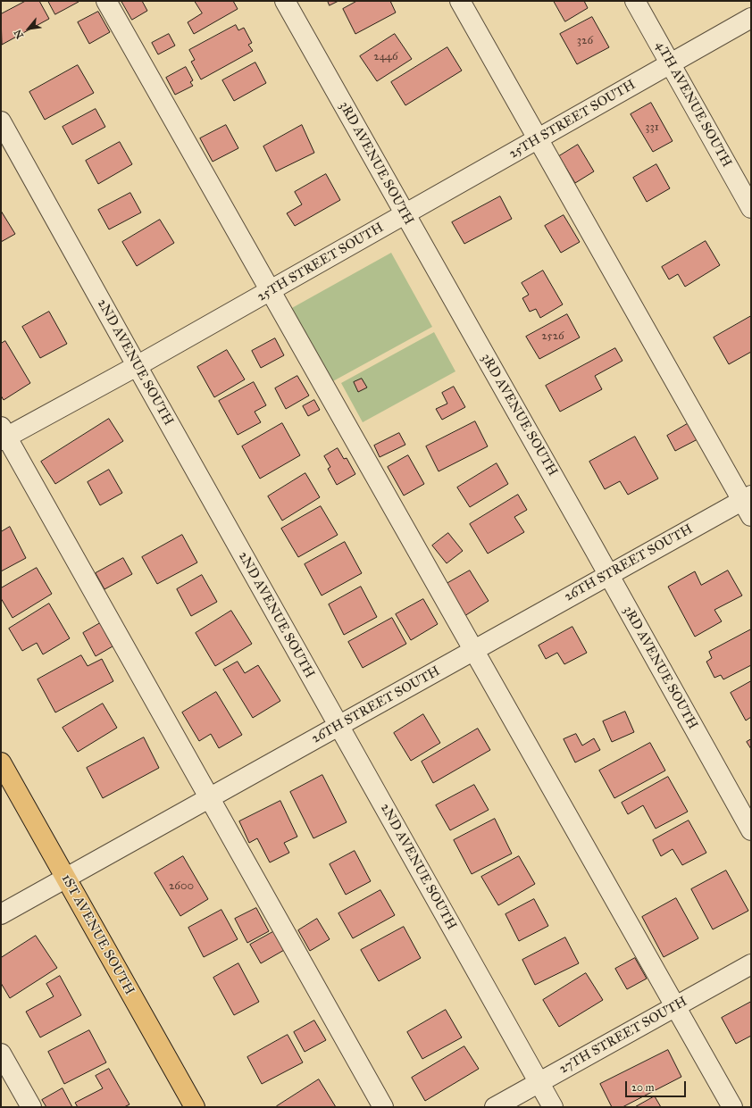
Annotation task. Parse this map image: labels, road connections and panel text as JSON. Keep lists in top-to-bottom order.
{
  "streets": {
    "main road": ["1ST AVENUE SOUTH"],
    "street": [
      "4TH AVENUE SOUTH",
      "25TH STREET SOUTH",
      "3RD AVENUE SOUTH",
      "2ND AVENUE SOUTH",
      "26TH STREET SOUTH",
      "27TH STREET SOUTH"
    ]
  },
  "crossings": [
    ["4TH AVENUE SOUTH", "25TH STREET SOUTH"],
    ["25TH STREET SOUTH", "3RD AVENUE SOUTH"],
    ["25TH STREET SOUTH", "2ND AVENUE SOUTH"],
    ["3RD AVENUE SOUTH", "26TH STREET SOUTH"],
    ["2ND AVENUE SOUTH", "26TH STREET SOUTH"],
    ["2ND AVENUE SOUTH", "27TH STREET SOUTH"],
    ["26TH STREET SOUTH", "1ST AVENUE SOUTH"]
  ],
  "house_numbers": [
    "326",
    "2446",
    "331",
    "2526",
    "2600"
  ],
  "scale_bar": "20 m",
  "north": "bottom left"
}
